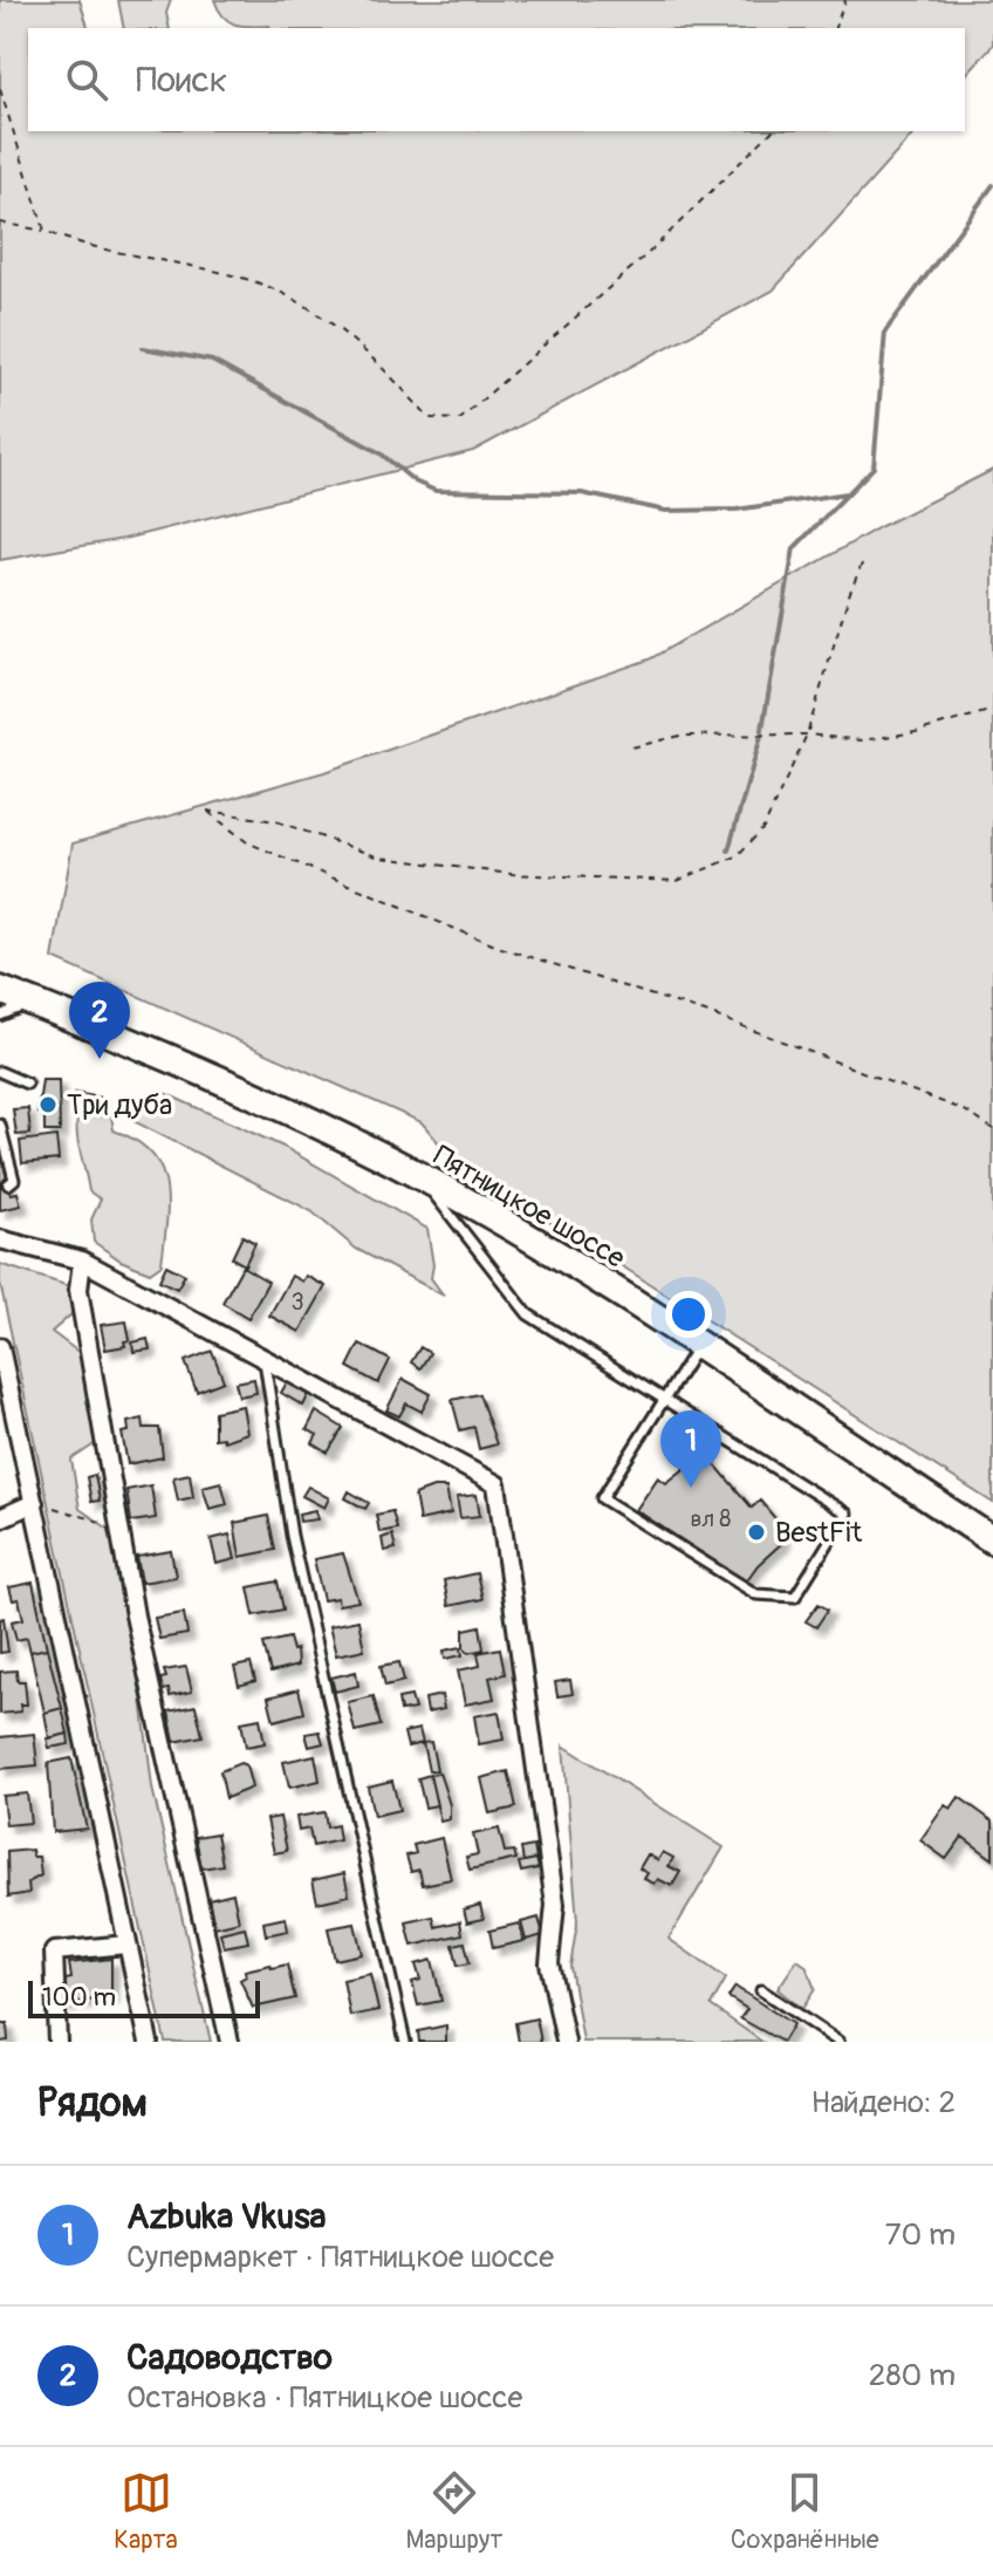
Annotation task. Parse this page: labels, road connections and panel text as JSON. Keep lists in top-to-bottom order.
{
  "streets": {
    "main road": ["Пятницкое шоссе"]
  },
  "places": ["Три дуба", "BestFit"],
  "house_numbers": ["3", "вл 8"],
  "scale_bar": "100 m",
  "page": {
    "search": "Поиск",
    "pins": ["2", "1"],
    "scale": "100 m",
    "heading": ["Рядом", "Найдено: 2"],
    "list": [
      {
        "mark": "1",
        "name": "Azbuka Vkusa",
        "note": "Супермаркет · Пятницкое шоссе",
        "value": "70 m"
      },
      {
        "mark": "2",
        "name": "Садоводство",
        "note": "Остановка · Пятницкое шоссе",
        "value": "280 m"
      }
    ],
    "nav": ["Карта", "Маршрут", "Сохранённые"]
  }
}
